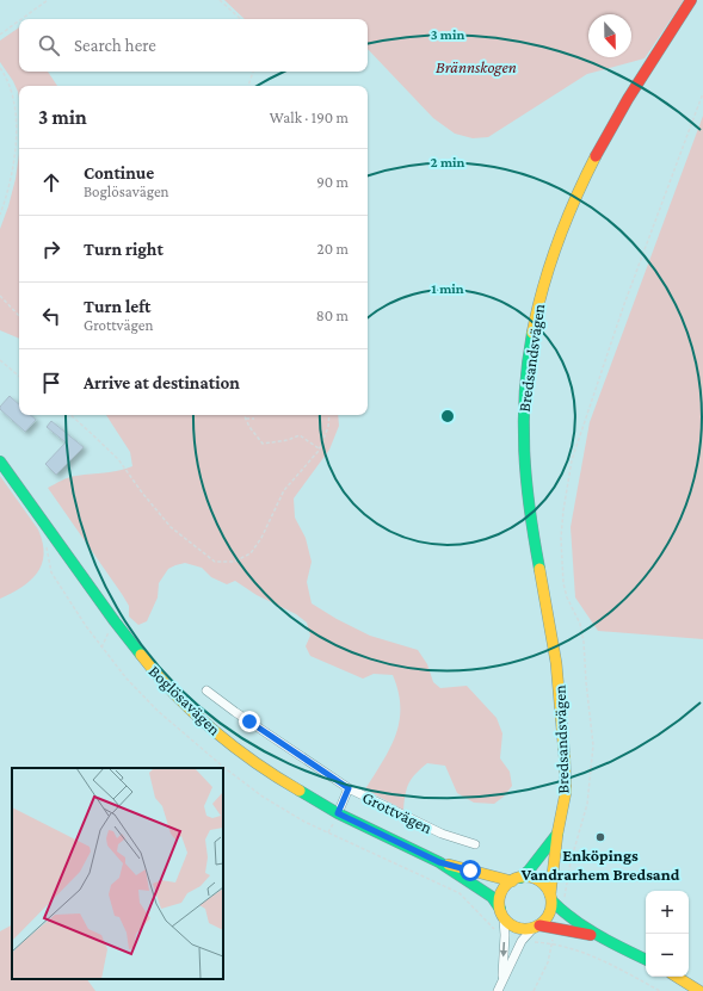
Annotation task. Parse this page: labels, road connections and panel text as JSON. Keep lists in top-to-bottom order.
{
  "streets": {
    "street": ["Bredsandsvägen", "Boglösavägen", "Grottvägen"]
  },
  "crossings": [
    ["Bredsandsvägen", "Boglösavägen"]
  ],
  "parks": ["Brännskogen"],
  "places": ["Enköpings Vandrarhem Bredsand"],
  "north": "bottom",
  "page": {
    "search": "Search here",
    "heading": ["3 min", "Walk · 190 m"],
    "list": [
      ["Continue", "Boglösavägen", "90 m"],
      ["Turn right", "20 m"],
      ["Turn left", "Grottvägen", "80 m"],
      "Arrive at destination"
    ],
    "map_buttons": ["+", "−"]
  },
  "rings": ["3 min", "2 min", "1 min"]
}
